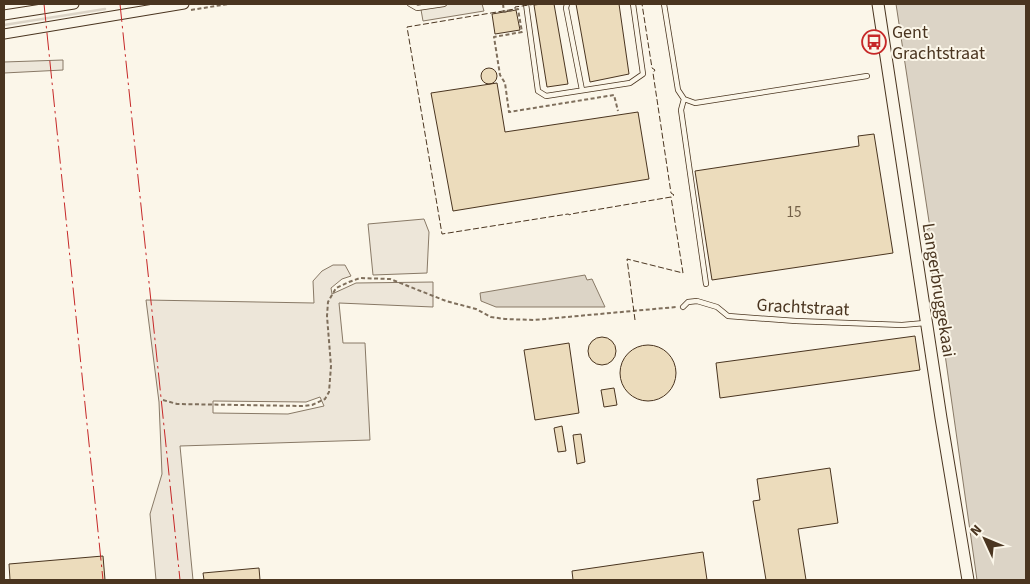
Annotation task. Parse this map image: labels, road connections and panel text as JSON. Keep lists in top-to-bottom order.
{
  "streets": {
    "main road": ["Langerbruggekaai"],
    "lane": ["Grachtstraat"]
  },
  "crossings": [
    ["Langerbruggekaai", "Grachtstraat"]
  ],
  "places": {
    "bus stop": ["Gent Grachtstraat"]
  },
  "house_numbers": ["15"],
  "north": "top left"
}
